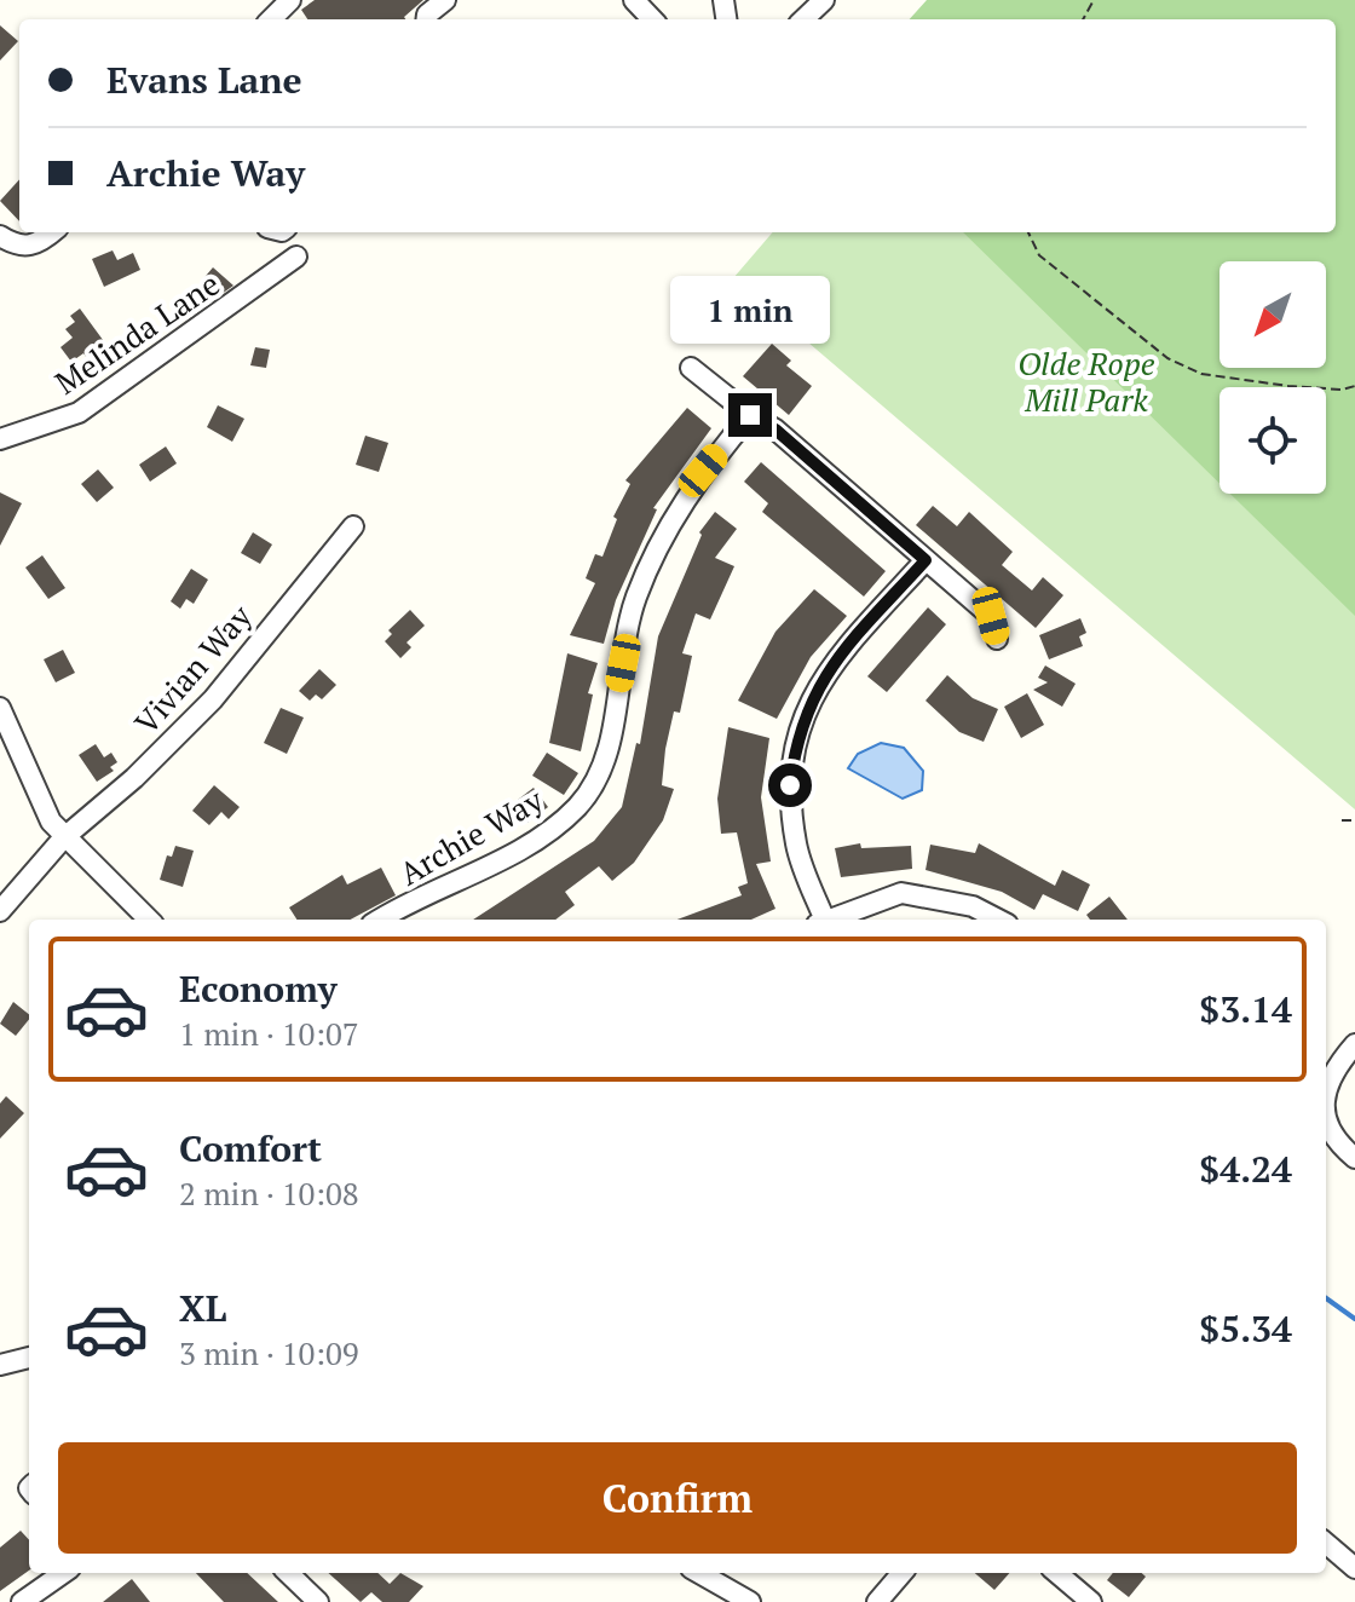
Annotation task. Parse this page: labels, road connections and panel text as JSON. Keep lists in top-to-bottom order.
{
  "streets": {
    "street": ["Melinda Lane", "Vivian Way", "Archie Way"]
  },
  "parks": ["Olde Rope Mill Park"],
  "north": "bottom left",
  "page": {
    "banner": ["Evans Lane", "Archie Way"],
    "bubble": "1 min",
    "list": [
      {
        "name": "Economy",
        "note": "1 min · 10:07",
        "value": "$3.14"
      },
      {
        "name": "Comfort",
        "note": "2 min · 10:08",
        "value": "$4.24"
      },
      {
        "name": "XL",
        "note": "3 min · 10:09",
        "value": "$5.34"
      }
    ],
    "buttons": "Confirm"
  }
}
